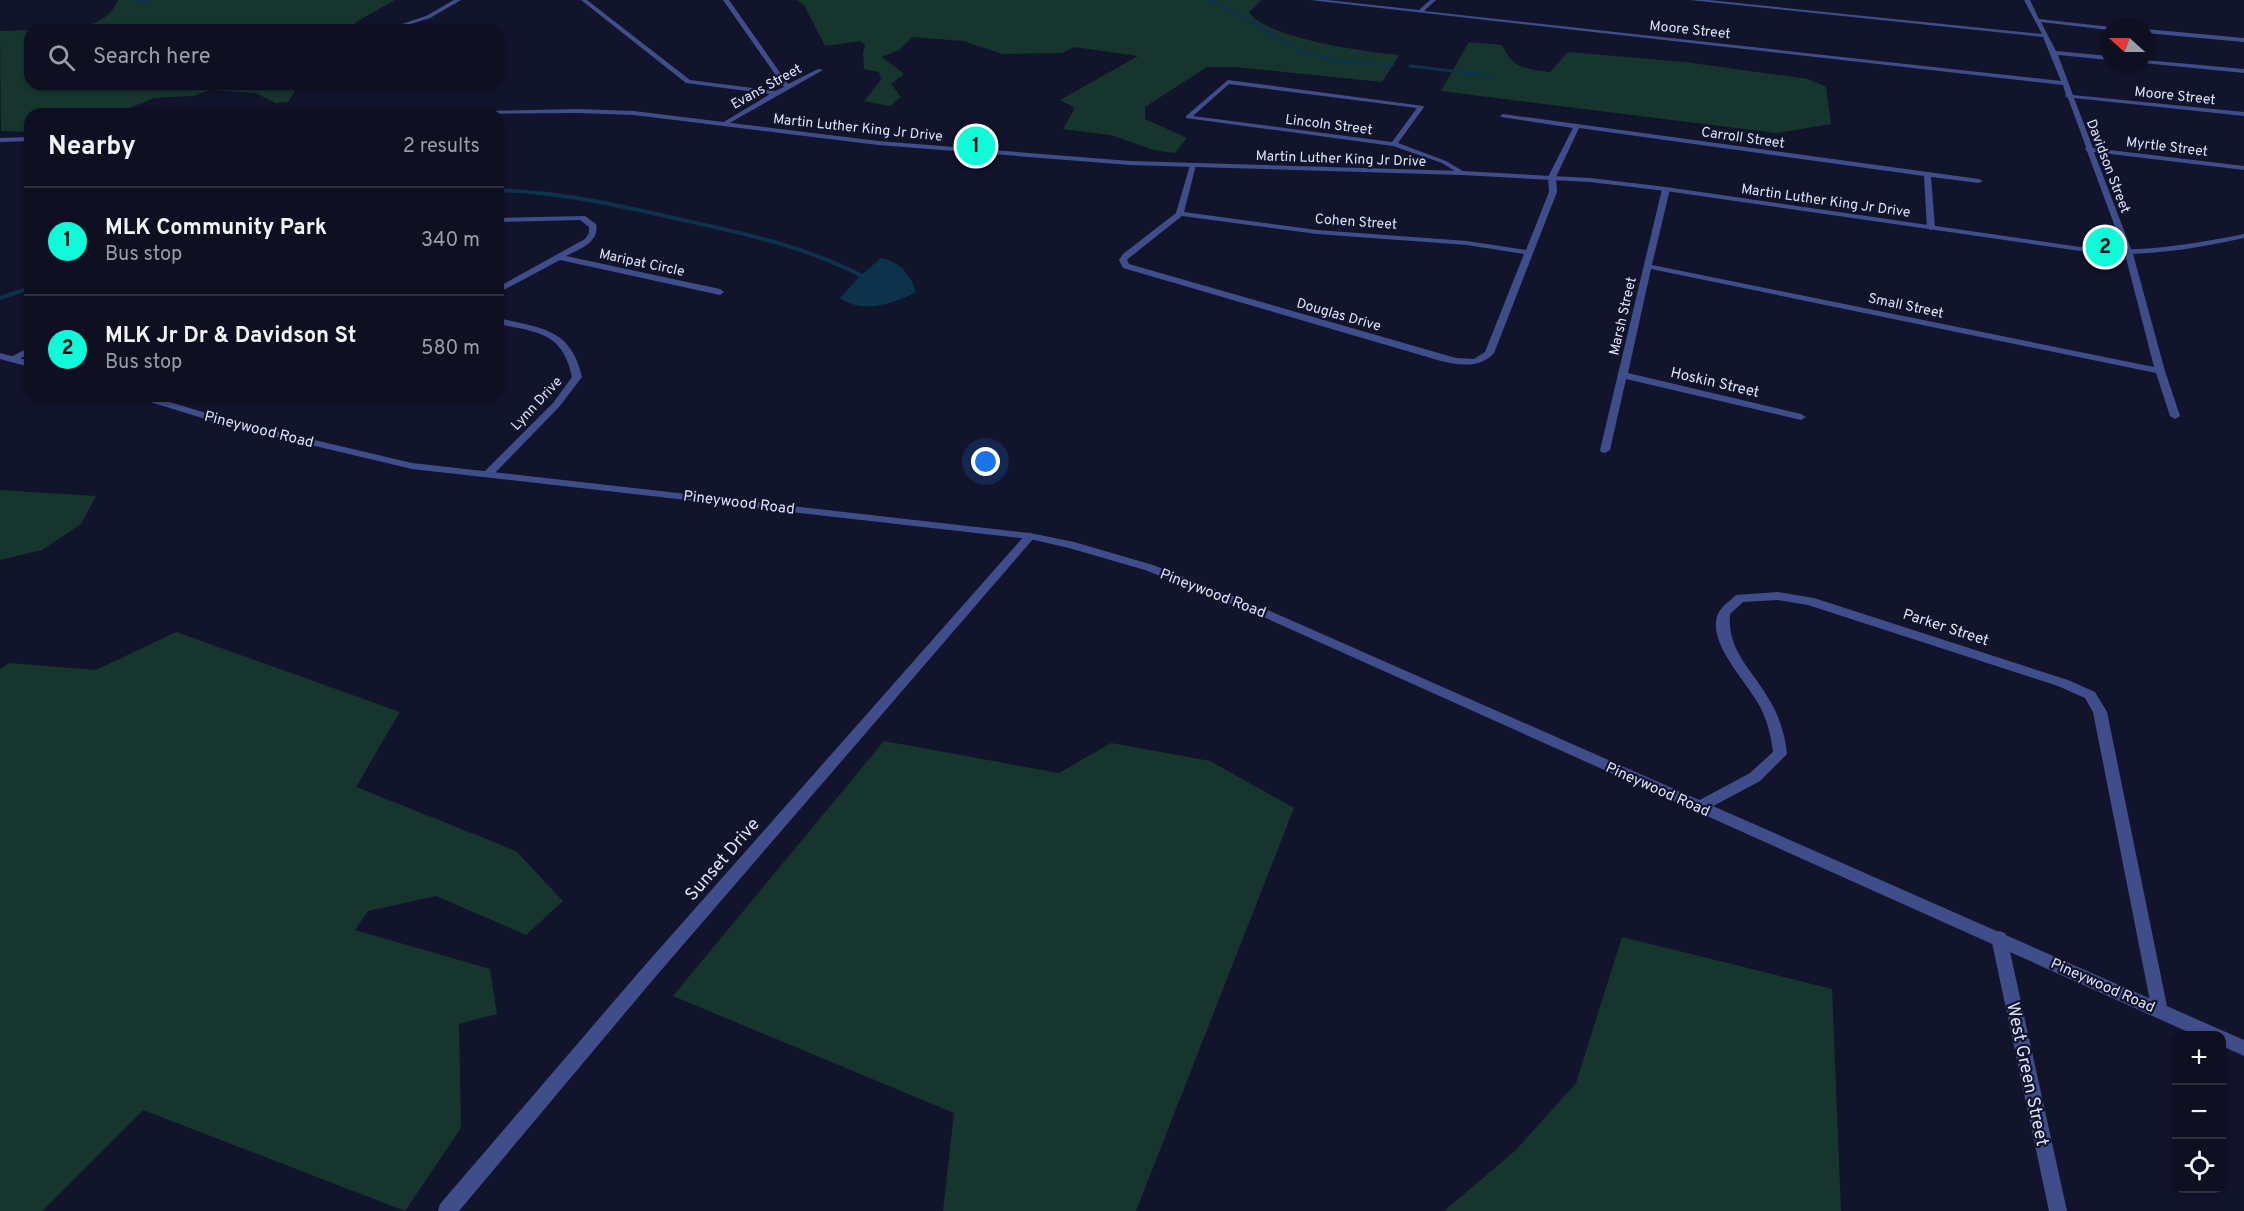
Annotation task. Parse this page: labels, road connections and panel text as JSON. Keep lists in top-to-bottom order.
{
  "streets": {
    "street": [
      "Moore Street",
      "Evans Street",
      "Lincoln Street",
      "Martin Luther King Jr Drive",
      "Carroll Street",
      "Myrtle Street",
      "Davidson Street",
      "Cohen Street",
      "Maripat Circle",
      "Small Street",
      "Douglas Drive",
      "Marsh Street",
      "Hoskin Street",
      "Lynn Drive",
      "Pineywood Road",
      "Parker Street",
      "Sunset Drive",
      "West Green Street"
    ]
  },
  "crossings": [
    ["Moore Street", "Davidson Street"],
    ["Evans Street", "Martin Luther King Jr Drive"],
    ["Lincoln Street", "Martin Luther King Jr Drive"],
    ["Martin Luther King Jr Drive", "Davidson Street"],
    ["Martin Luther King Jr Drive", "Douglas Drive"],
    ["Martin Luther King Jr Drive", "Marsh Street"],
    ["Carroll Street", "Douglas Drive"],
    ["Myrtle Street", "Davidson Street"],
    ["Davidson Street", "Small Street"],
    ["Cohen Street", "Douglas Drive"],
    ["Small Street", "Marsh Street"],
    ["Marsh Street", "Hoskin Street"],
    ["Lynn Drive", "Pineywood Road"],
    ["Pineywood Road", "Parker Street"],
    ["Pineywood Road", "Sunset Drive"],
    ["Pineywood Road", "West Green Street"]
  ],
  "north": "left",
  "page": {
    "search": "Search here",
    "heading": ["Nearby", "2 results"],
    "pins": ["1", "2"],
    "list": [
      {
        "mark": "1",
        "name": "MLK Community Park",
        "note": "Bus stop",
        "value": "340 m"
      },
      {
        "mark": "2",
        "name": "MLK Jr Dr & Davidson St",
        "note": "Bus stop",
        "value": "580 m"
      }
    ],
    "map_buttons": ["+", "−"]
  }
}
